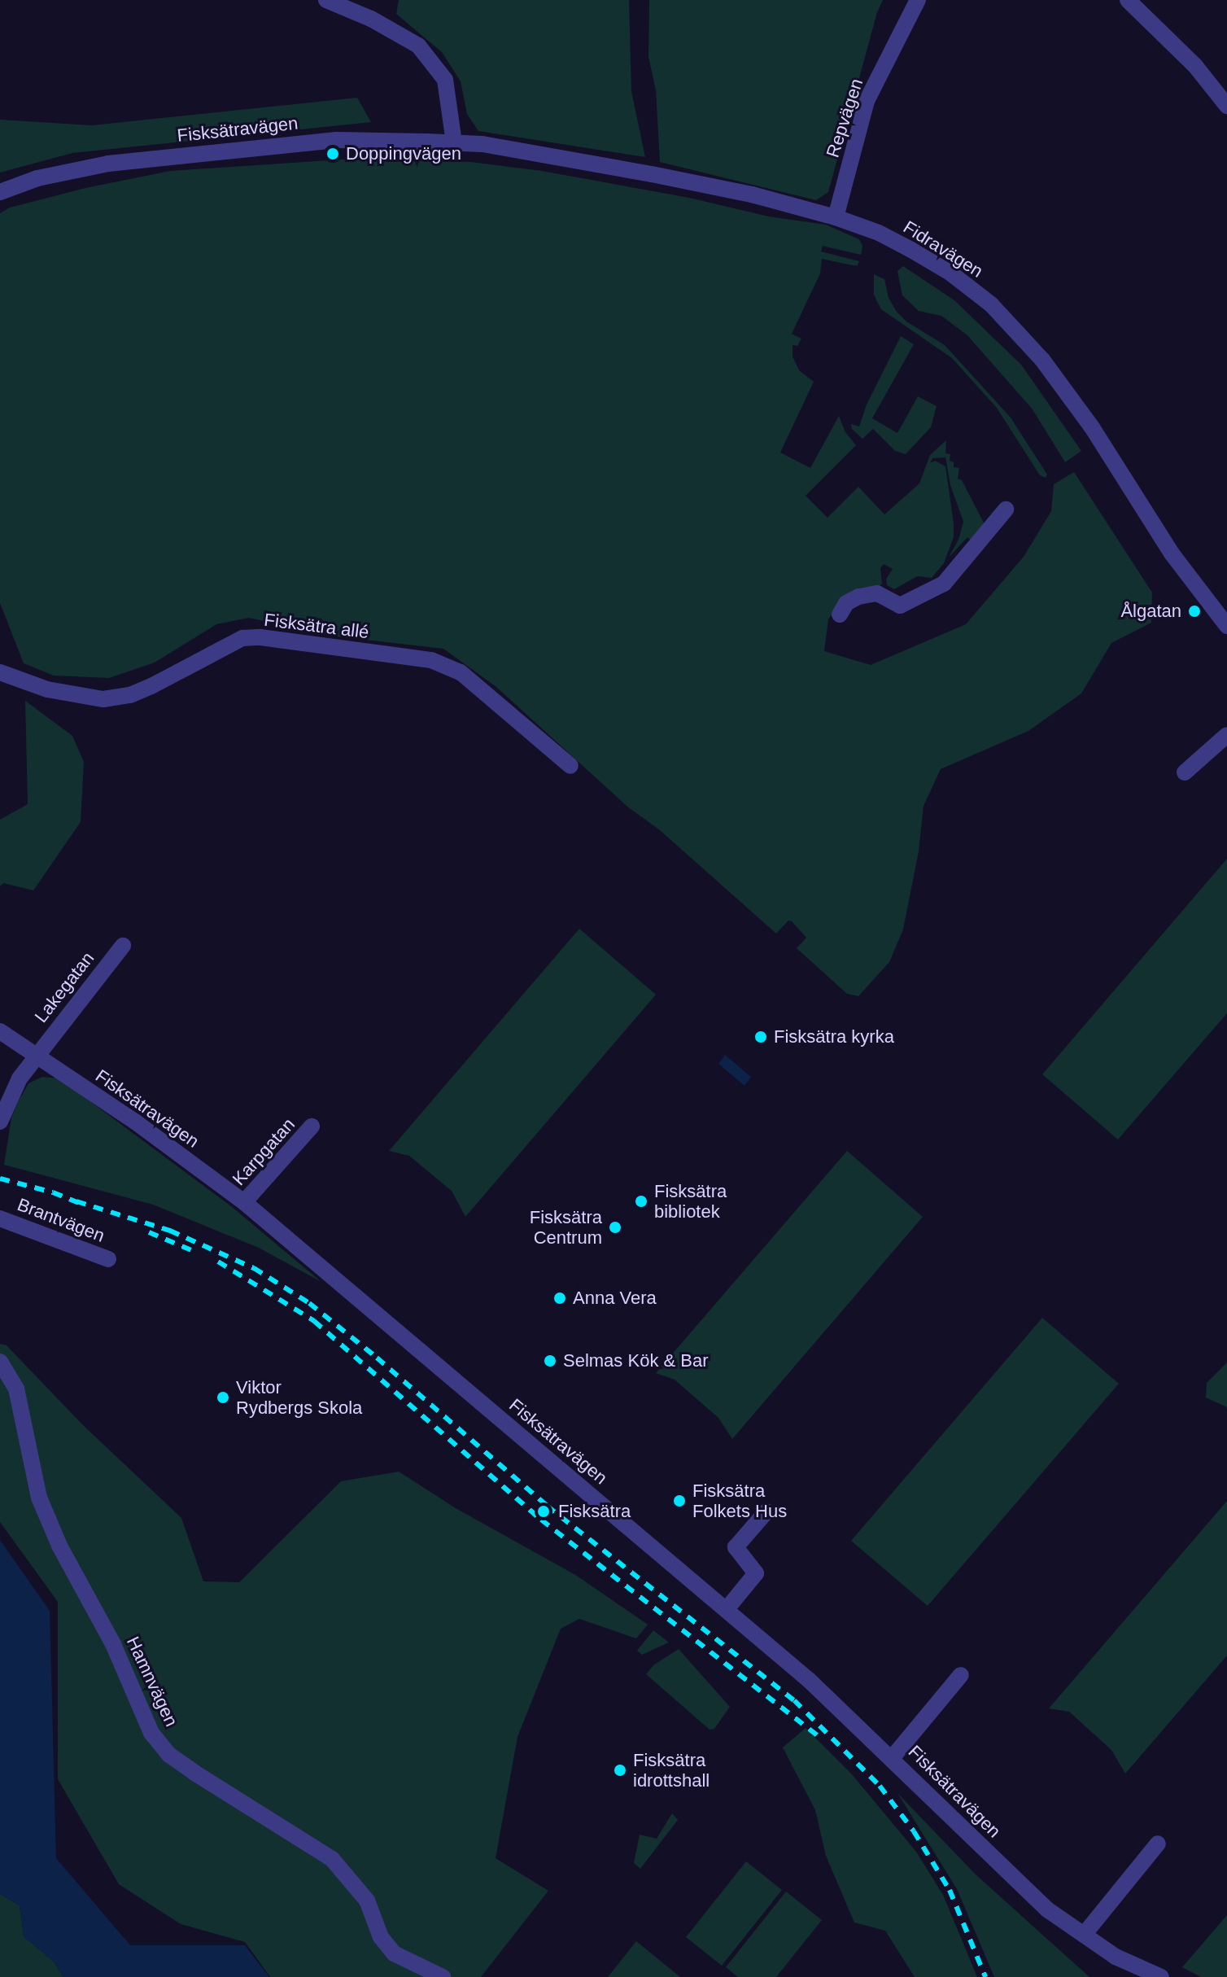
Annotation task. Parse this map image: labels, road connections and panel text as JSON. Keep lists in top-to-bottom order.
{
  "streets": {
    "street": [
      "Repvägen",
      "Fisksätravägen",
      "Fidravägen",
      "Fisksätra allé",
      "Lakegatan",
      "Karpgatan",
      "Brantvägen",
      "Hamnvägen"
    ]
  },
  "crossings": [
    ["Repvägen", "Fidravägen"],
    ["Fisksätravägen", "Fidravägen"],
    ["Fisksätravägen", "Lakegatan"],
    ["Fisksätravägen", "Karpgatan"]
  ],
  "places": [
    "Doppingvägen",
    "Ålgatan",
    "Fisksätra kyrka",
    "Fisksätra bibliotek",
    "Fisksätra Centrum",
    "Anna Vera",
    "Selmas Kök & Bar",
    "Viktor Rydbergs Skola",
    "Fisksätra Folkets Hus",
    "Fisksätra",
    "Fisksätra idrottshall"
  ]
}
